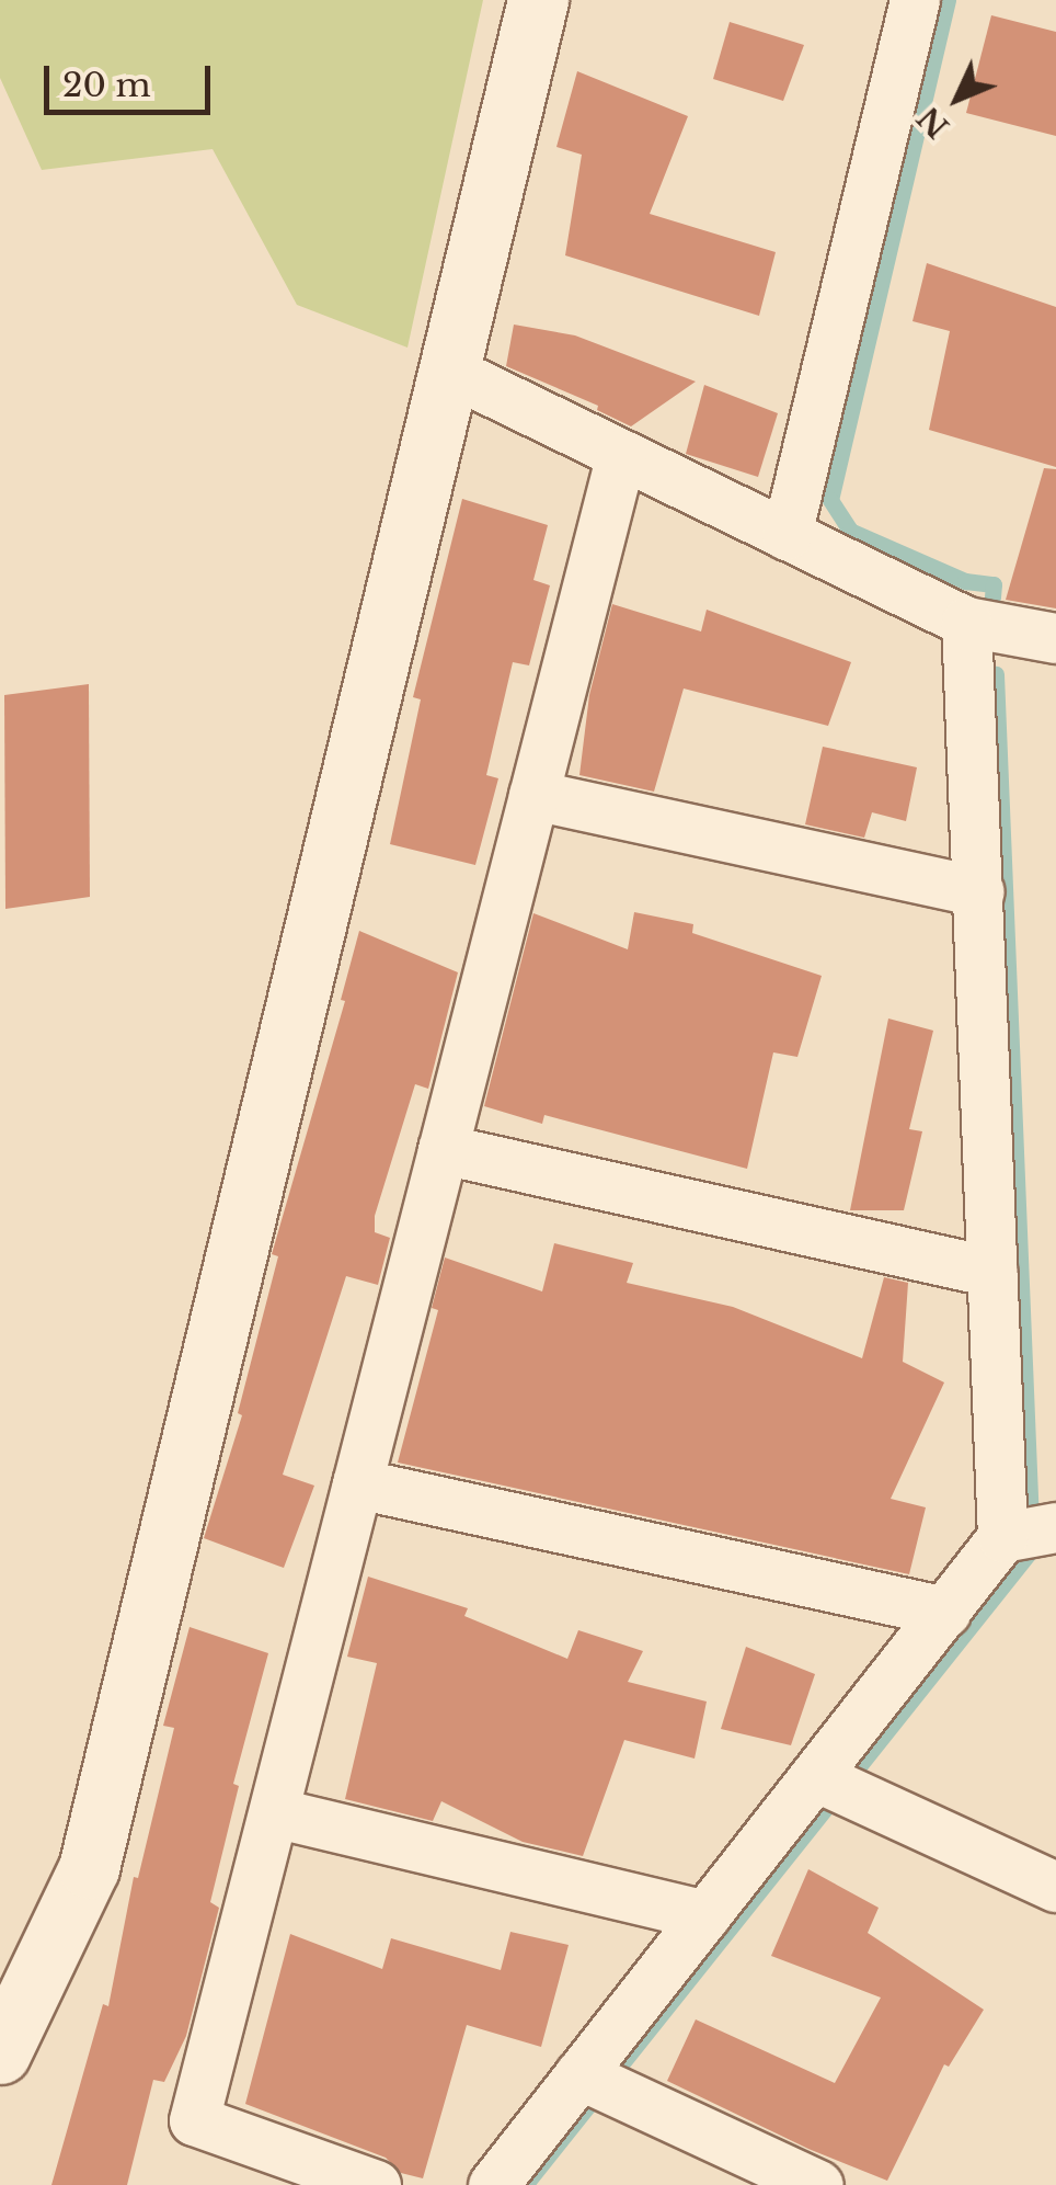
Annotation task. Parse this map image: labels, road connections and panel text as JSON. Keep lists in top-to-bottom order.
{
  "scale_bar": "20 m",
  "north": "bottom left"
}
